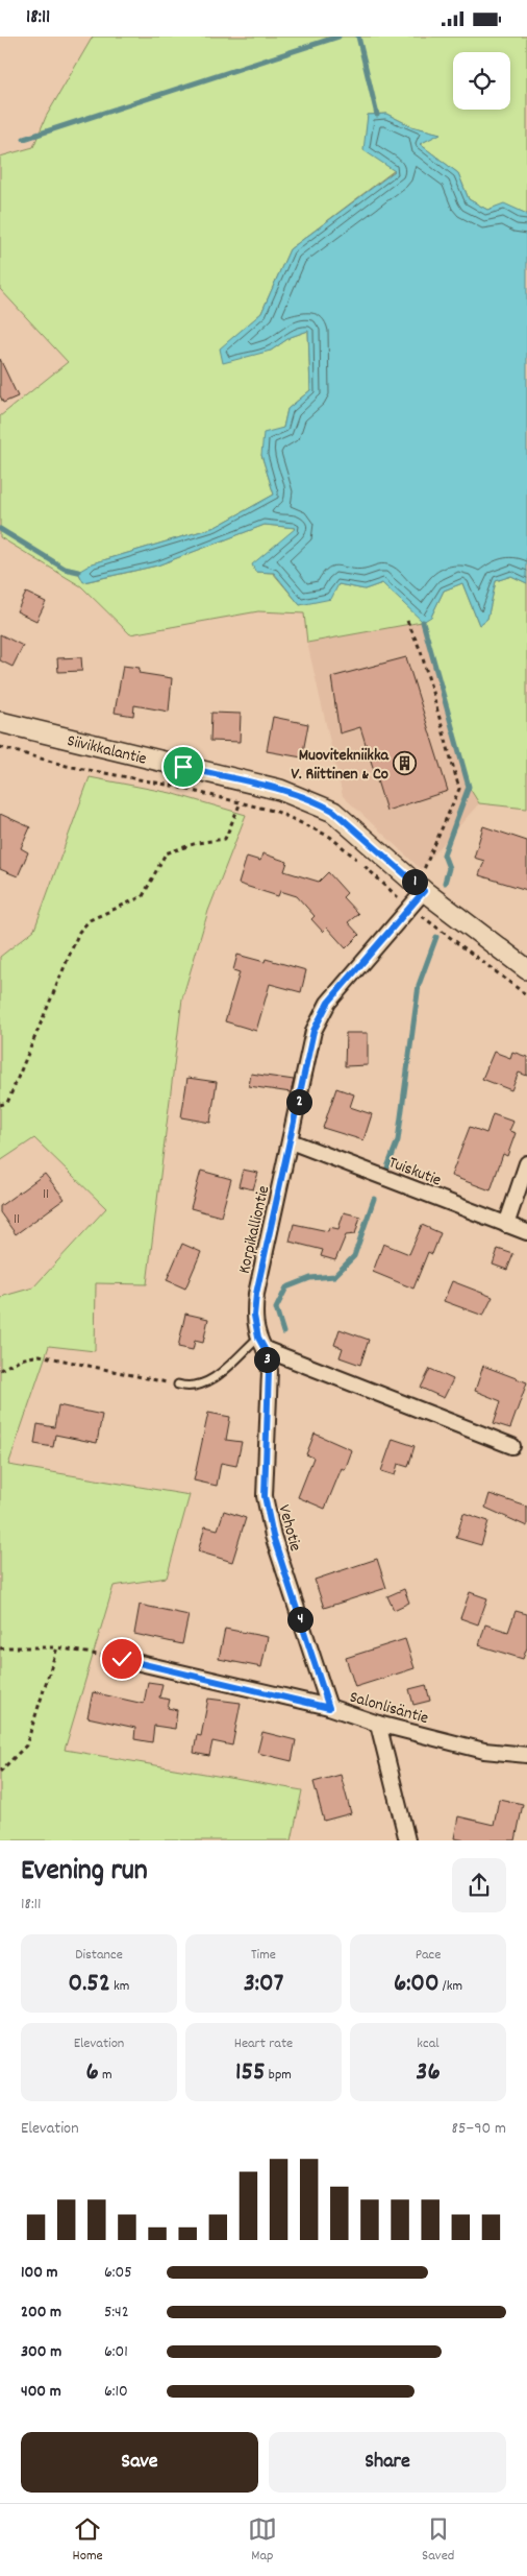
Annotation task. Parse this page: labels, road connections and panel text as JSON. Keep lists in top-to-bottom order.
{
  "streets": {
    "main road": ["Siivikkalantie"],
    "street": [
      "Tuiskutie",
      "Korpikalliontie",
      "Vehotie",
      "Salonlisäntie"
    ]
  },
  "crossings": [
    ["Siivikkalantie", "Korpikalliontie"],
    ["Tuiskutie", "Korpikalliontie"],
    ["Korpikalliontie", "Vehotie"],
    ["Vehotie", "Salonlisäntie"]
  ],
  "places": {
    "building": ["Muovitekniikka V. Riittinen & Co"]
  },
  "house_numbers": ["11", "11"],
  "page": {
    "status": "18:11",
    "pins": [
      "1",
      "2",
      "3",
      "4"
    ],
    "heading": ["Evening run", "18:11"],
    "stats": [
      ["Distance", "0.52 km"],
      ["Time", "3:07"],
      ["Pace", "6:00 /km"],
      ["Elevation", "6 m"],
      ["Heart rate", "155 bpm"],
      ["kcal", "36"]
    ],
    "chart": ["Elevation", "85–90 m"],
    "list": [
      {
        "name": "100 m",
        "note": "6:05"
      },
      {
        "name": "200 m",
        "note": "5:42"
      },
      {
        "name": "300 m",
        "note": "6:01"
      },
      {
        "name": "400 m",
        "note": "6:10"
      }
    ],
    "buttons": ["Save", "Share"],
    "tabs": ["Home", "Map", "Saved"]
  }
}
